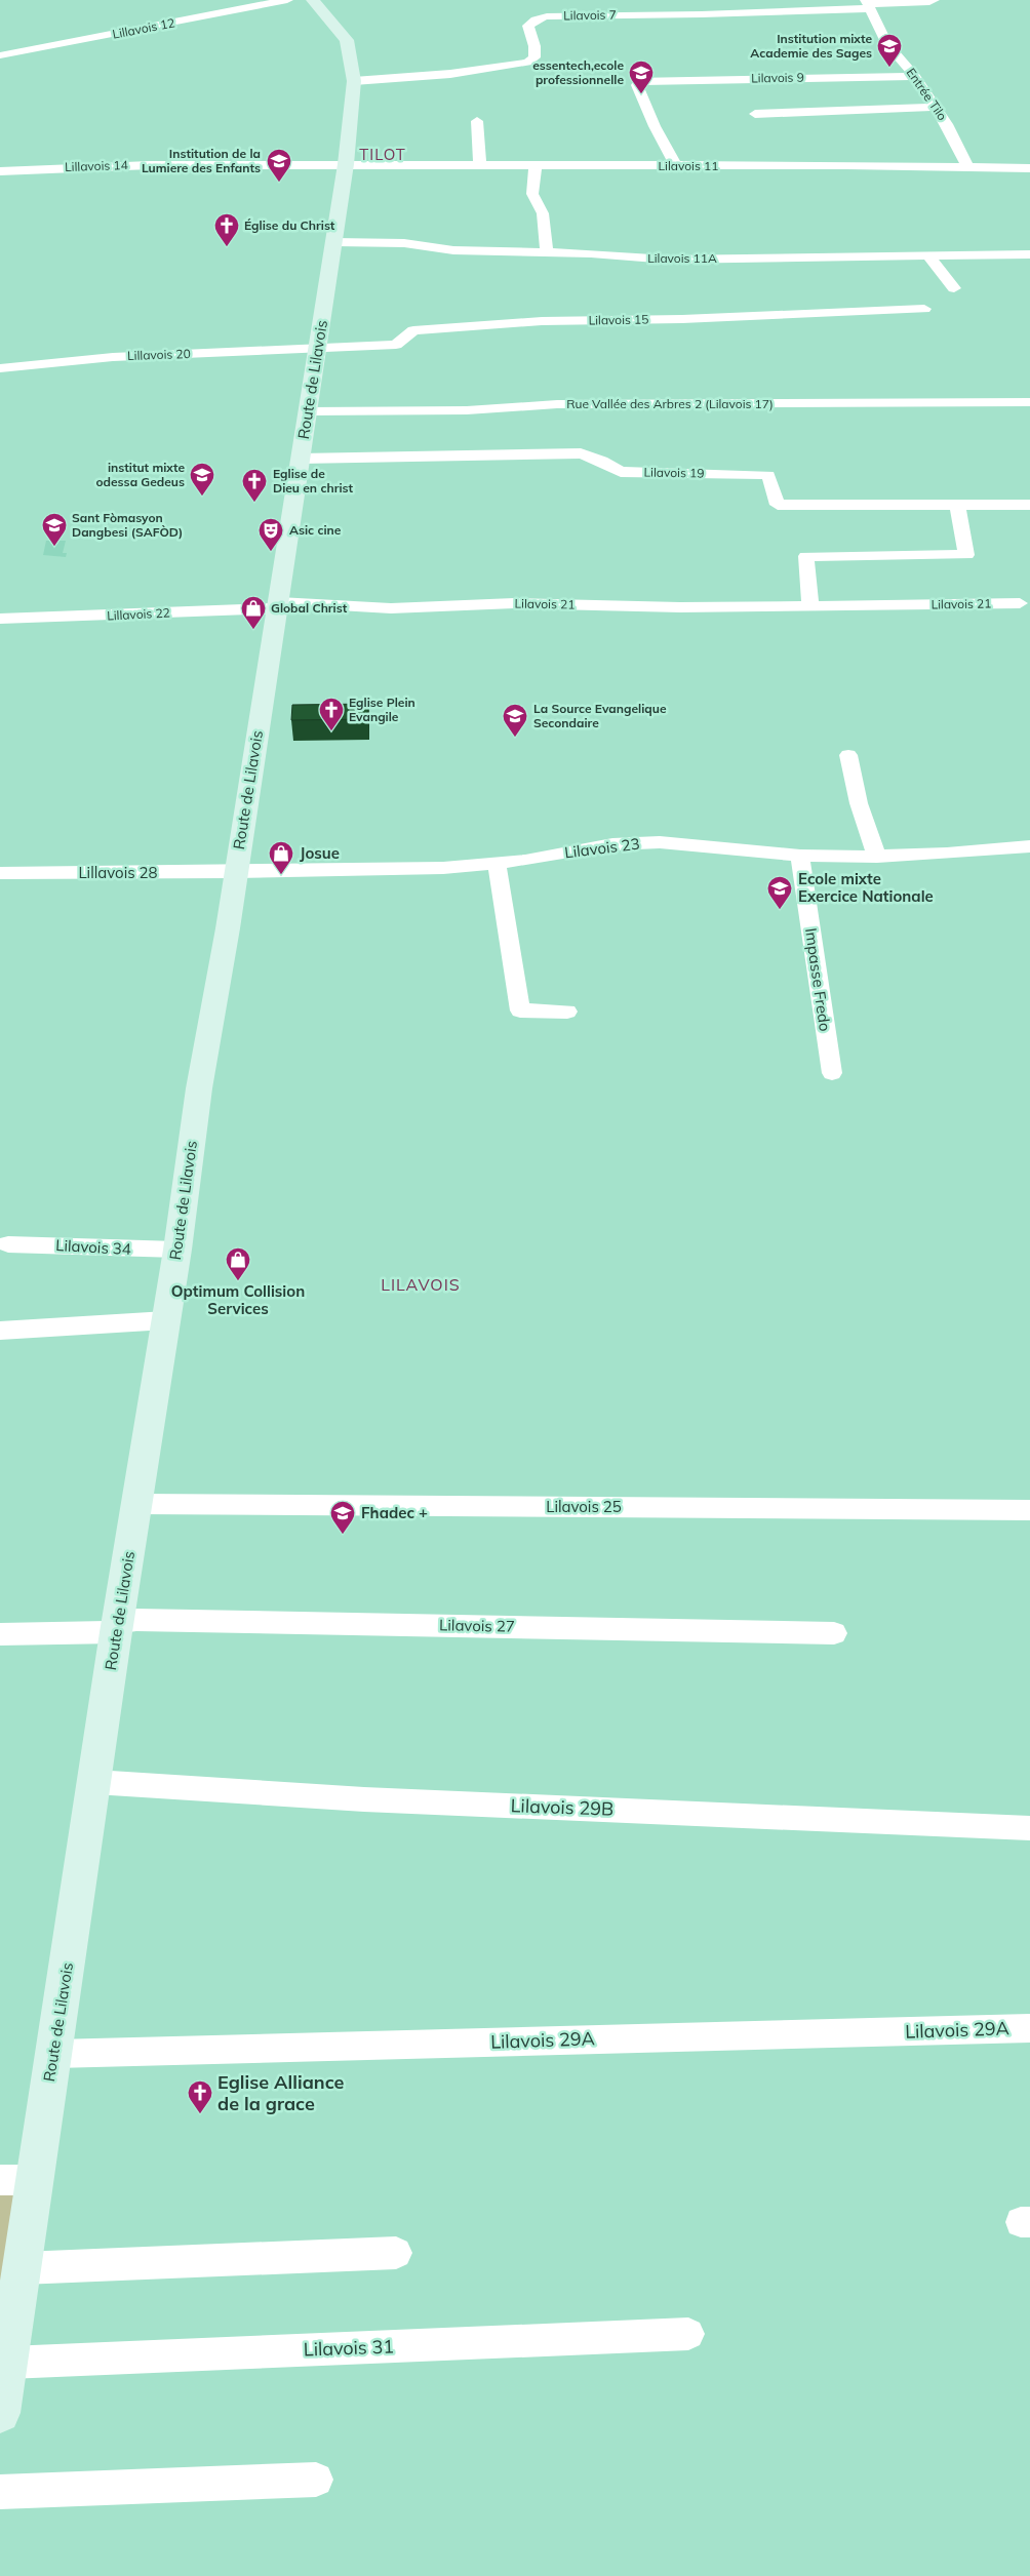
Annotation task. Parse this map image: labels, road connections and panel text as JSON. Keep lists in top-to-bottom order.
{
  "streets": {
    "main road": ["Route de Lilavois"],
    "street": [
      "Lilavois 7",
      "Lillavois 12",
      "Lilavois 9",
      "Entrée Tilo",
      "Lillavois 14",
      "Lilavois 11",
      "Lilavois 11A",
      "Lilavois 15",
      "Lillavois 20",
      "Rue Vallée des Arbres 2 (Lilavois 17)",
      "Lilavois 19",
      "Lilavois 21",
      "Lillavois 22",
      "Lilavois 23",
      "Lillavois 28",
      "Impasse Fredo",
      "Lilavois 34",
      "Lilavois 25",
      "Lilavois 27",
      "Lilavois 29B",
      "Lilavois 29A",
      "Lilavois 31"
    ]
  },
  "crossings": [
    ["Lilavois 7", "Entrée Tilo"],
    ["Lilavois 7", "Route de Lilavois"],
    ["Lilavois 9", "Entrée Tilo"],
    ["Lilavois 9", "Lilavois 11"],
    ["Entrée Tilo", "Lilavois 11"],
    ["Lillavois 14", "Lilavois 11"],
    ["Lillavois 14", "Route de Lilavois"],
    ["Lilavois 11", "Route de Lilavois"],
    ["Lilavois 11A", "Route de Lilavois"],
    ["Lilavois 15", "Lillavois 20"],
    ["Lilavois 15", "Route de Lilavois"],
    ["Lillavois 20", "Route de Lilavois"],
    ["Route de Lilavois", "Rue Vallée des Arbres 2 (Lilavois 17)"],
    ["Route de Lilavois", "Lilavois 19"],
    ["Route de Lilavois", "Lilavois 21"],
    ["Route de Lilavois", "Lillavois 22"],
    ["Route de Lilavois", "Lilavois 23"],
    ["Route de Lilavois", "Lillavois 28"],
    ["Route de Lilavois", "Lilavois 34"],
    ["Route de Lilavois", "Lilavois 25"],
    ["Route de Lilavois", "Lilavois 27"],
    ["Route de Lilavois", "Lilavois 29B"],
    ["Route de Lilavois", "Lilavois 29A"],
    ["Route de Lilavois", "Lilavois 31"],
    ["Lilavois 21", "Lillavois 22"],
    ["Lilavois 23", "Lillavois 28"],
    ["Lilavois 23", "Impasse Fredo"]
  ],
  "districts": ["TILOT", "LILAVOIS"],
  "places": {
    "school or university": [
      "Institution mixte Academie des Sages",
      "essentech,ecole professionnelle",
      "Institution de la Lumiere des Enfants",
      "institut mixte odessa Gedeus",
      "Sant Fòmasyon Dangbesi (SAFÒD)",
      "La Source Evangelique Secondaire",
      "Ecole mixte Exercice Nationale",
      "Fhadec +"
    ],
    "church": [
      "Église du Christ",
      "Eglise de Dieu en christ",
      "Eglise Plein Evangile",
      "Eglise Alliance de la grace"
    ],
    "theatre": ["Asic cine"],
    "shop": ["Global Christ", "Josue", "Optimum Collision Services"]
  }
}
